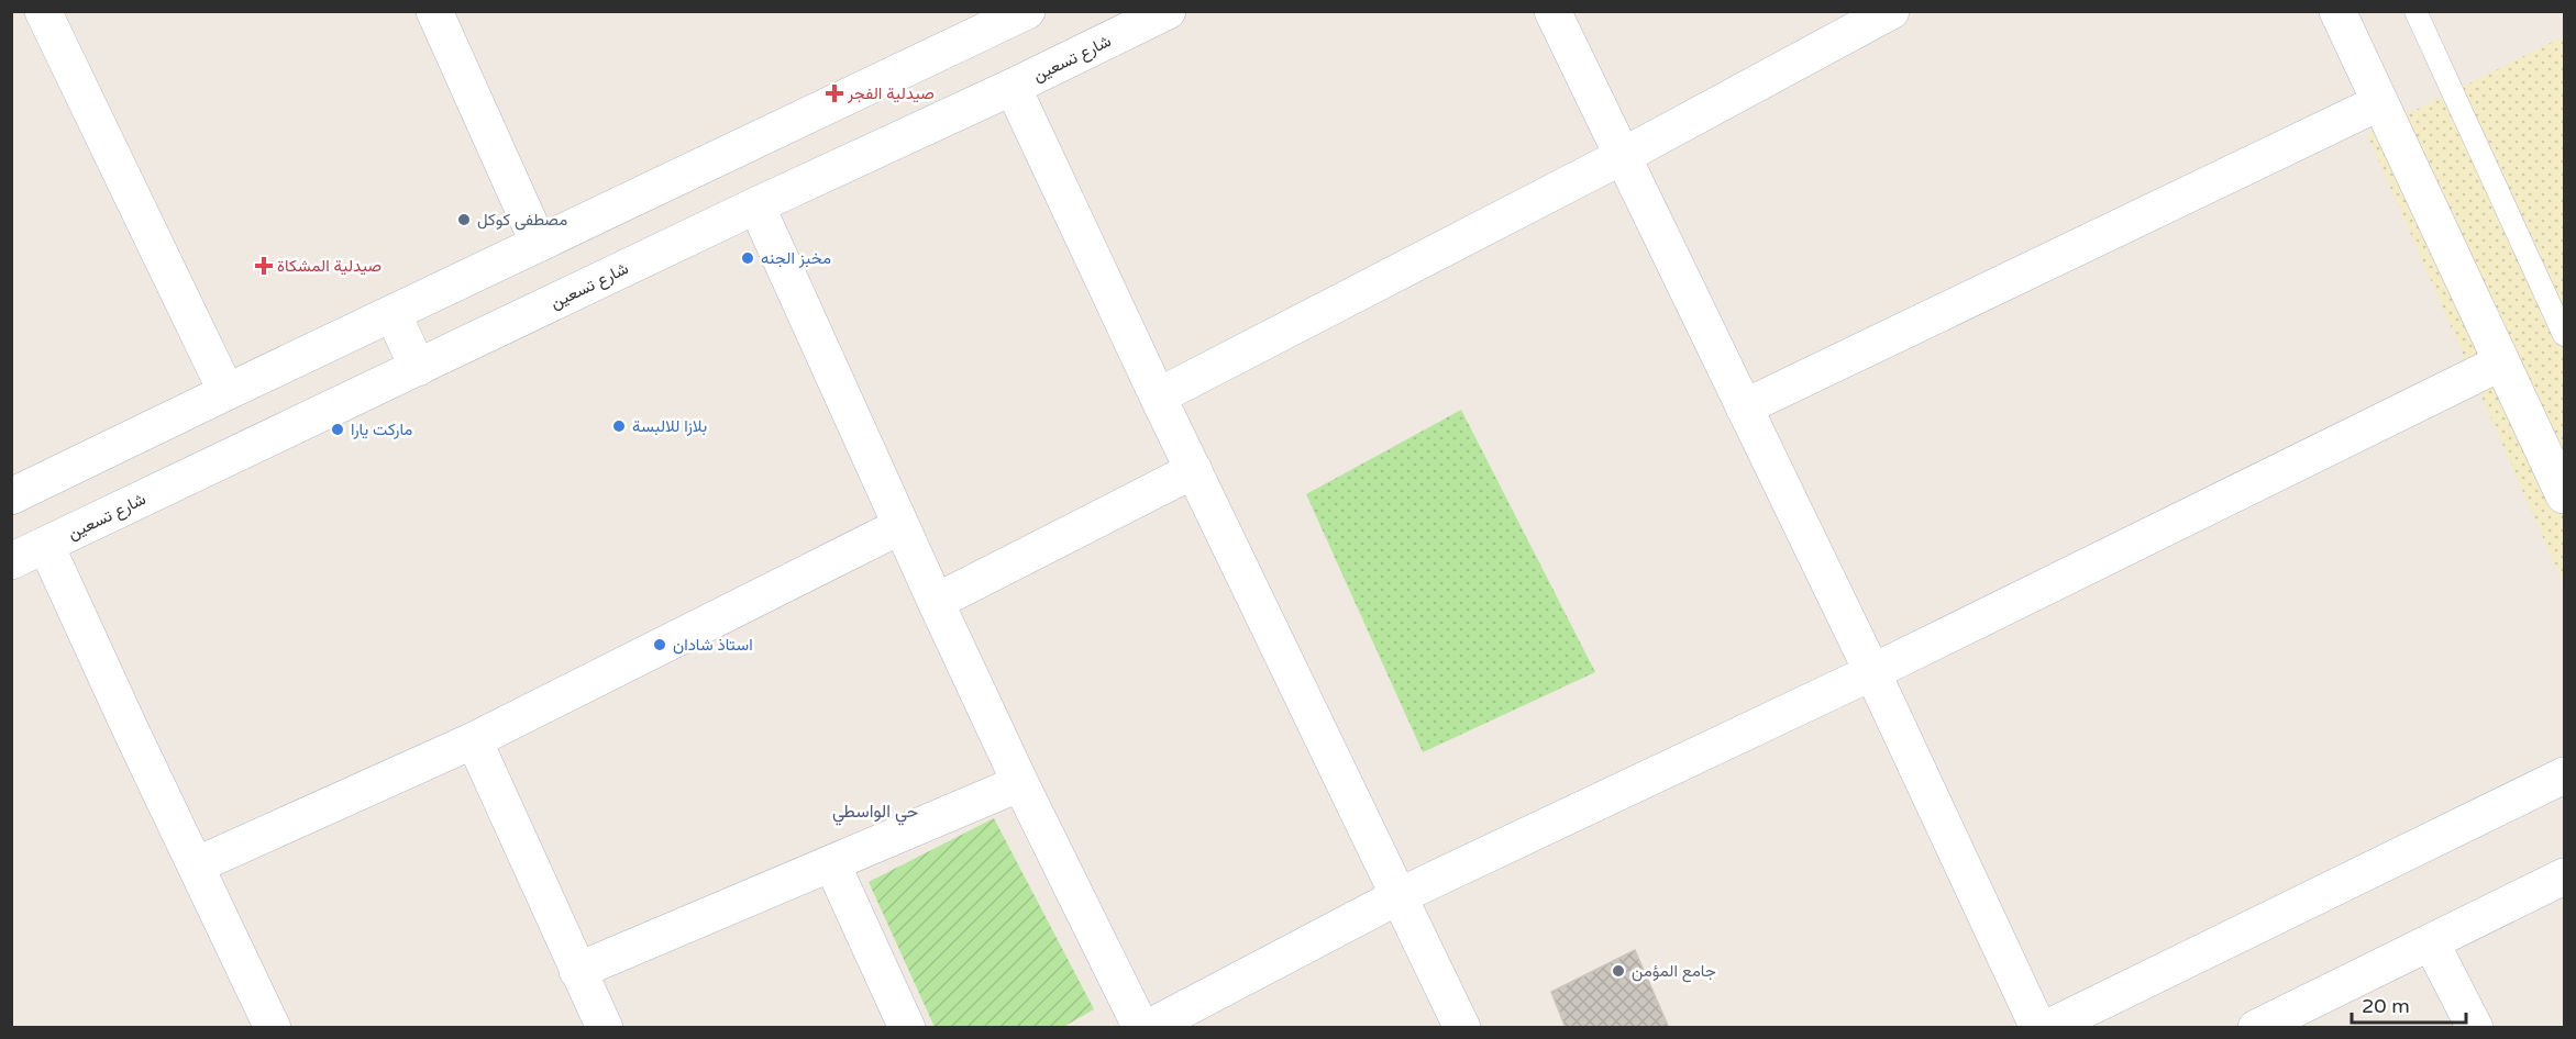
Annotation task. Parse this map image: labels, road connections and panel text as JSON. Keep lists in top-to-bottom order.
{
  "streets": {
    "street": ["شارع تسعين"]
  },
  "districts": ["حي الواسطي"],
  "places": {
    "health": ["صيدلية الفجر", "صيدلية المشكاة"],
    "other": [
      "مصطفى كوكل",
      "مخبز الجنه",
      "بلازا للالبسة",
      "ماركت يارا",
      "استاذ شادان",
      "جامع المؤمن"
    ]
  },
  "scale_bar": "20 m"
}
